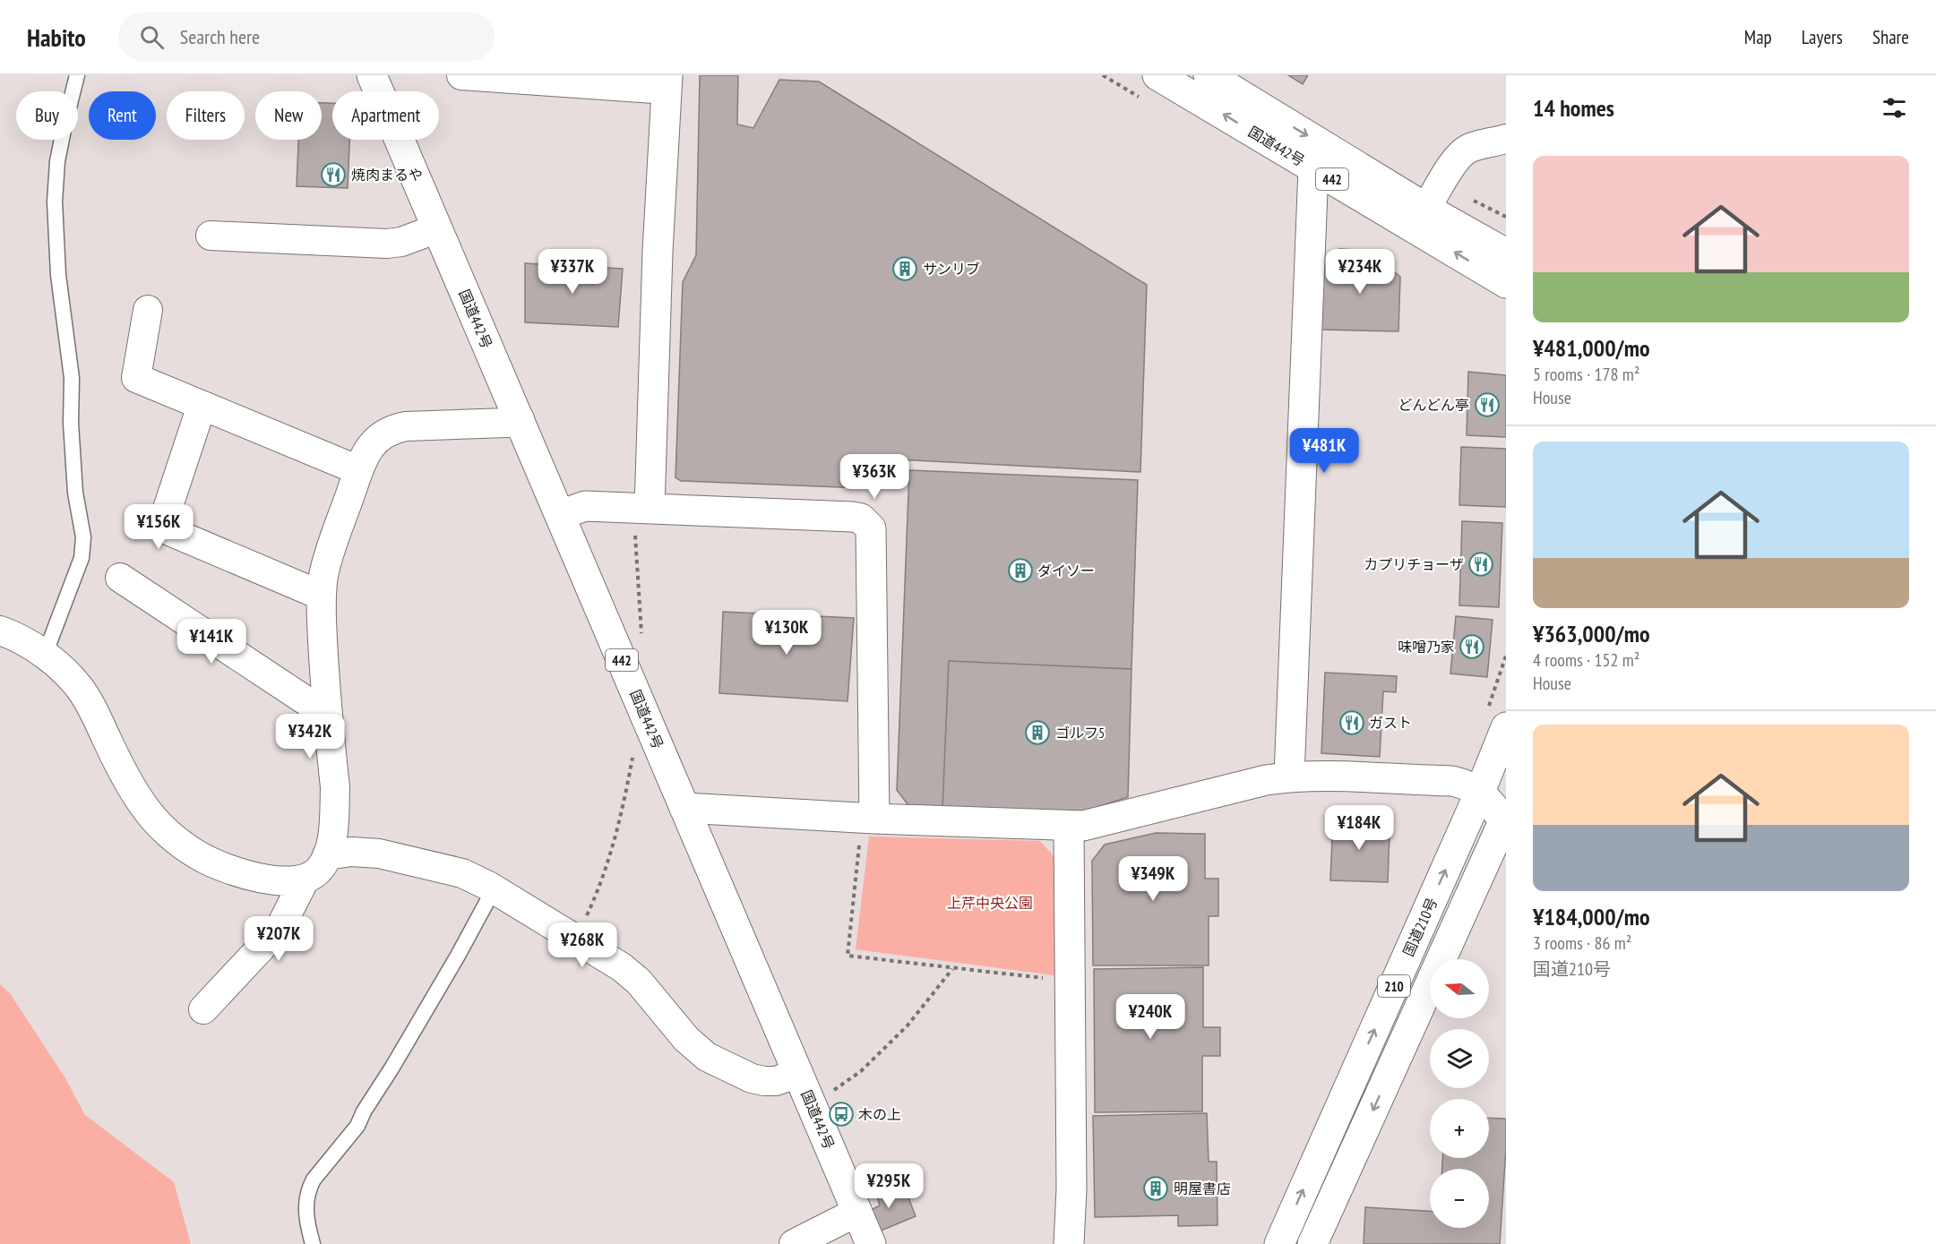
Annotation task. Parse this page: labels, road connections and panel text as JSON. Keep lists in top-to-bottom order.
{
  "streets": {
    "main road": [
      "国道442号",
      "442",
      "国道210号",
      "210"
    ]
  },
  "parks": ["上芹中央公園"],
  "places": {
    "restaurant": [
      "焼肉まるや",
      "どんどん亭",
      "カプリチョーザ",
      "味噌乃家",
      "ガスト"
    ],
    "building": [
      "サンリブ",
      "ダイソー",
      "ゴルフ5",
      "明屋書店"
    ],
    "bus stop": ["木の上"]
  },
  "north": "left",
  "page": {
    "header": "Habito",
    "search": "Search here",
    "nav": ["Map", "Layers", "Share"],
    "heading": "14 homes",
    "chip": [
      "Buy",
      "Rent",
      "Filters",
      "New",
      "Apartment"
    ],
    "list": [
      {
        "name": "¥481,000/mo",
        "note": "5 rooms · 178 m² · House"
      },
      {
        "name": "¥363,000/mo",
        "note": "4 rooms · 152 m² · House"
      },
      {
        "name": "¥184,000/mo",
        "note": "3 rooms · 86 m² · 国道210号"
      }
    ],
    "price": [
      "¥337K",
      "¥234K",
      "¥481K",
      "¥363K",
      "¥156K",
      "¥130K",
      "¥141K",
      "¥342K",
      "¥184K",
      "¥349K",
      "¥207K",
      "¥268K",
      "¥240K",
      "¥295K"
    ],
    "map_buttons": ["+", "−"]
  }
}
